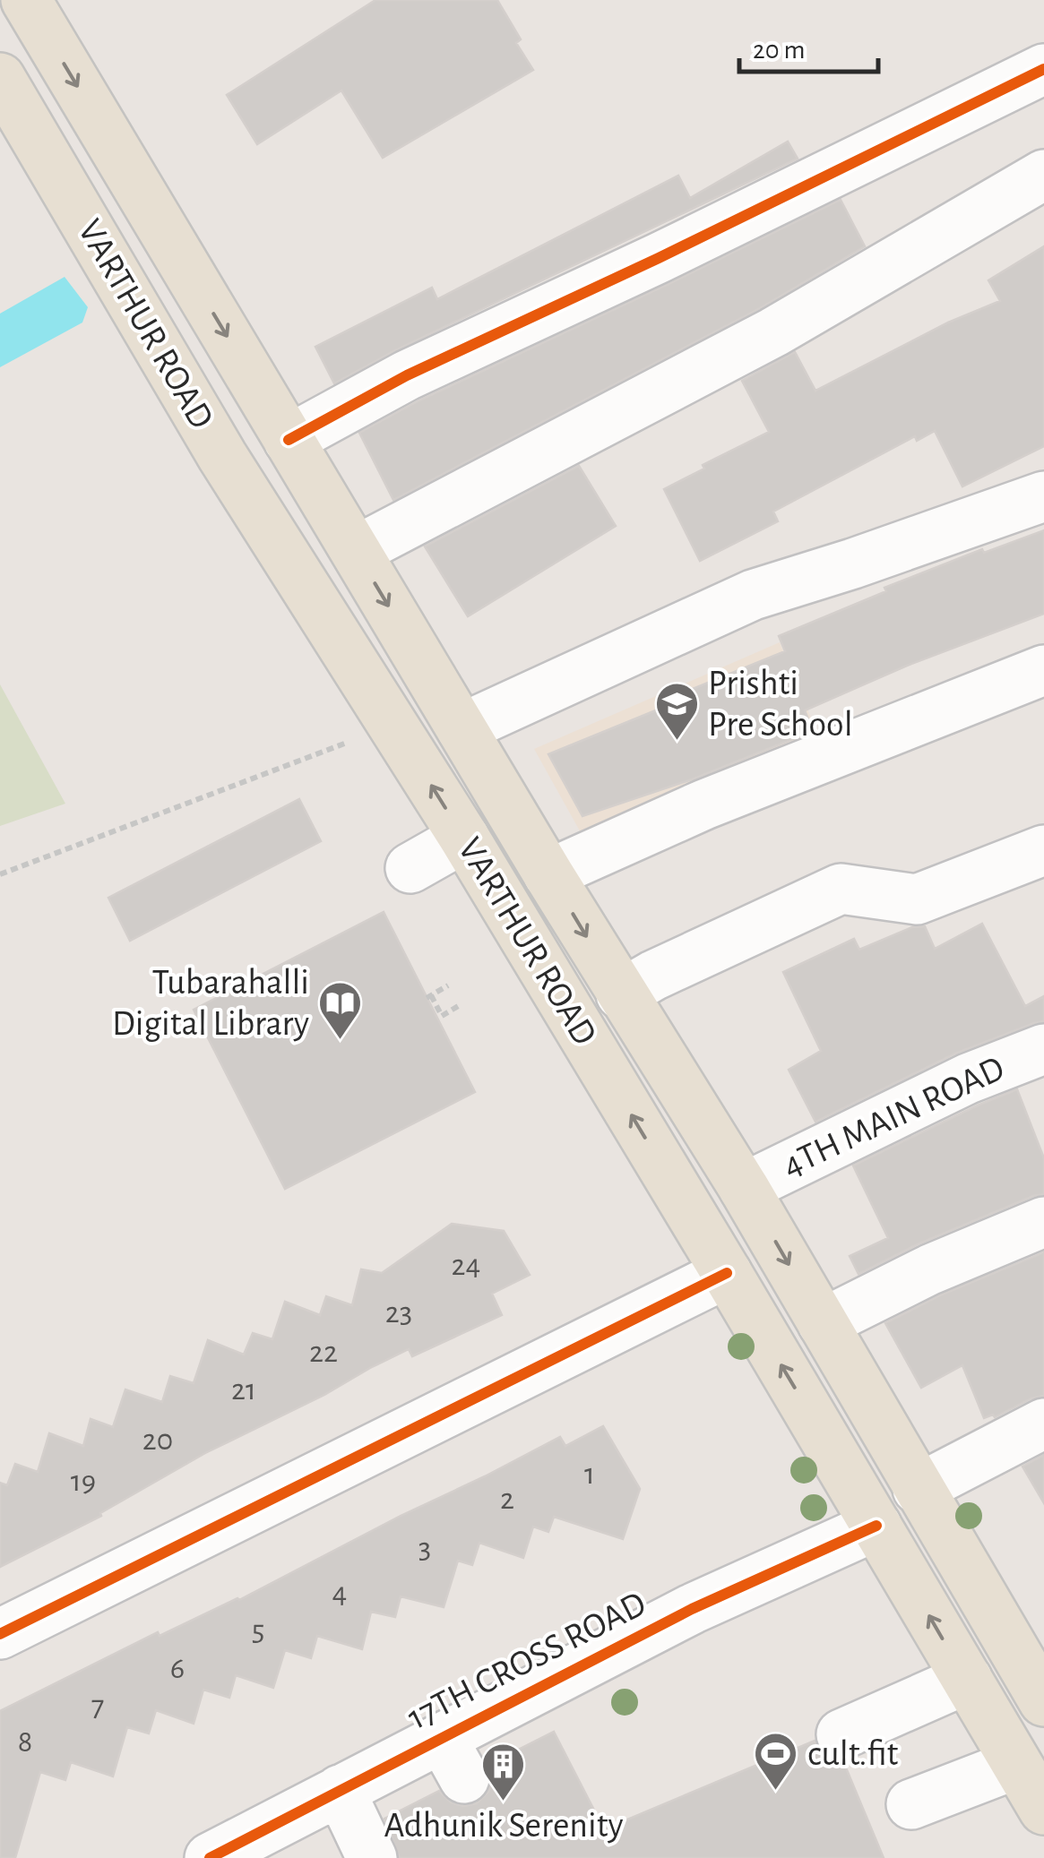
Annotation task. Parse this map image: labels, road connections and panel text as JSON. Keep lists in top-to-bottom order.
{
  "streets": {
    "main road": ["VARTHUR ROAD"],
    "street": ["4TH MAIN ROAD", "17TH CROSS ROAD"]
  },
  "crossings": [
    ["VARTHUR ROAD", "4TH MAIN ROAD"],
    ["VARTHUR ROAD", "17TH CROSS ROAD"]
  ],
  "places": {
    "school or university": ["Prishti Pre School"],
    "library": ["Tubarahalli Digital Library"],
    "sports": ["cult.fit"],
    "building": ["Adhunik Serenity"]
  },
  "house_numbers": [
    "24",
    "23",
    "22",
    "21",
    "20",
    "1",
    "19",
    "2",
    "3",
    "4",
    "5",
    "6",
    "7",
    "8"
  ],
  "scale_bar": "20 m"
}
